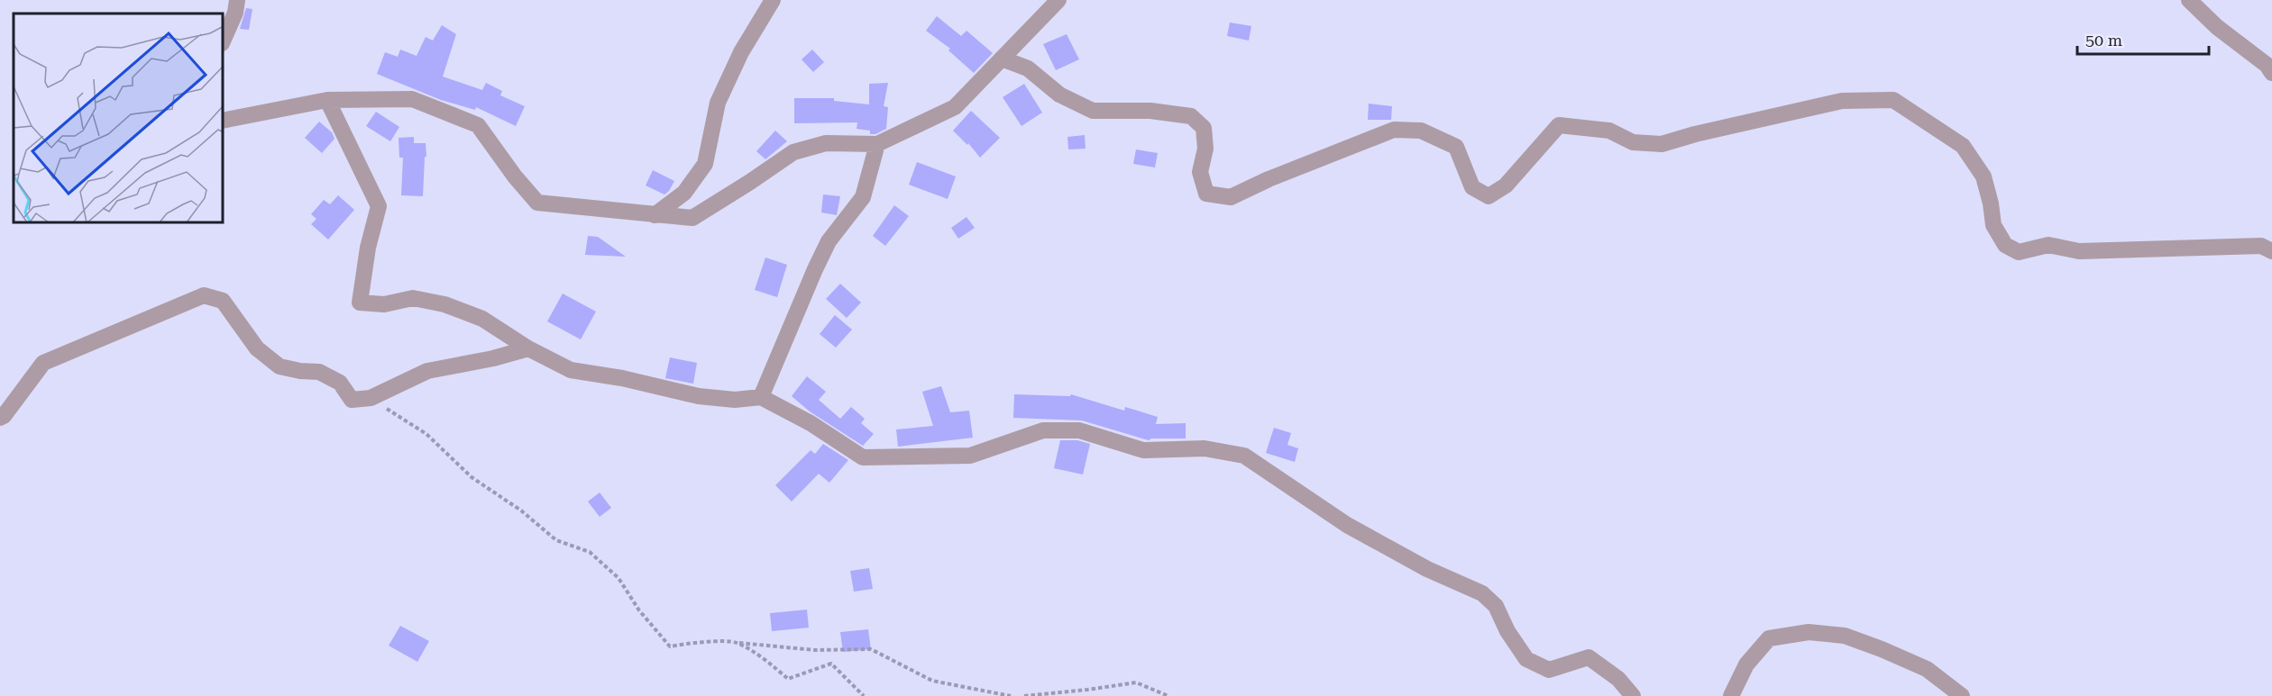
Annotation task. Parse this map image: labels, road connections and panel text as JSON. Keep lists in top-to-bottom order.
{
  "scale_bar": "50 m"
}
